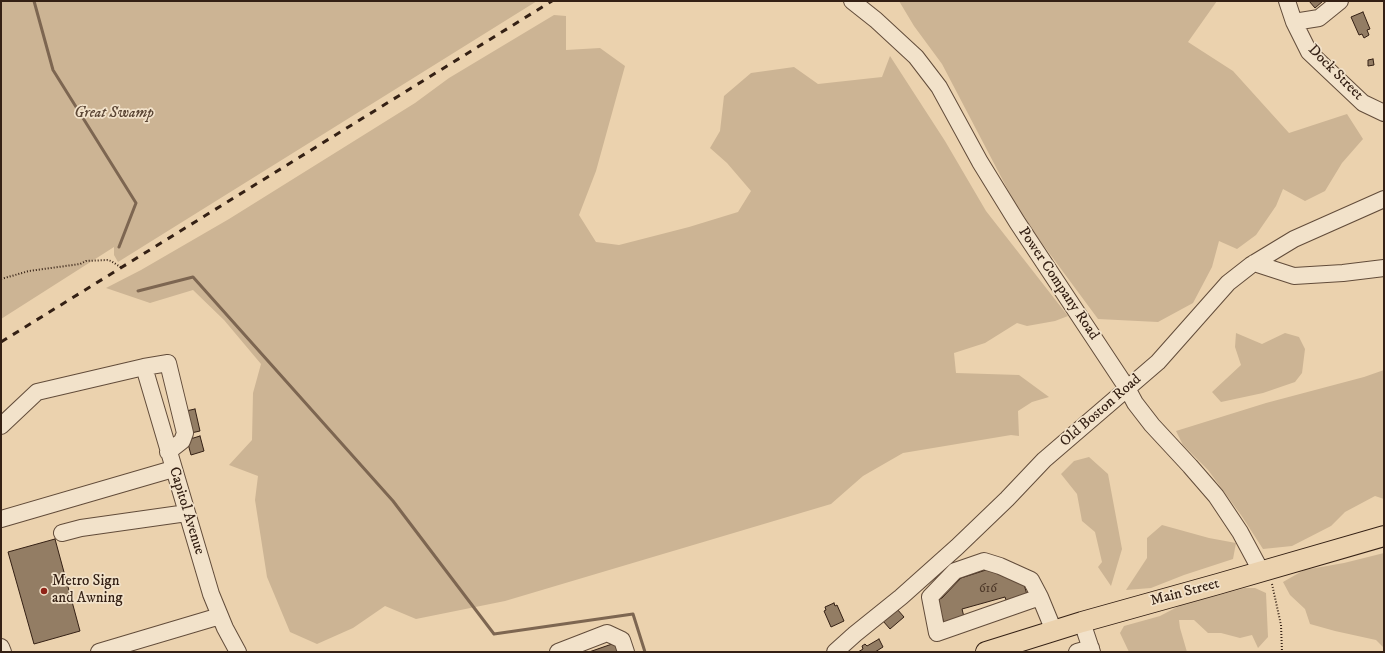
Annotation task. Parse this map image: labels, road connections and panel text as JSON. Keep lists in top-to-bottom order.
{
  "streets": {
    "main road": ["Main Street"],
    "street": [
      "Dock Street",
      "Power Company Road",
      "Old Boston Road",
      "Capitol Avenue"
    ]
  },
  "crossings": [
    ["Power Company Road", "Old Boston Road"],
    ["Power Company Road", "Main Street"]
  ],
  "parks": ["Great Swamp"],
  "places": ["Metro Sign and Awning"],
  "house_numbers": ["616"]
}
